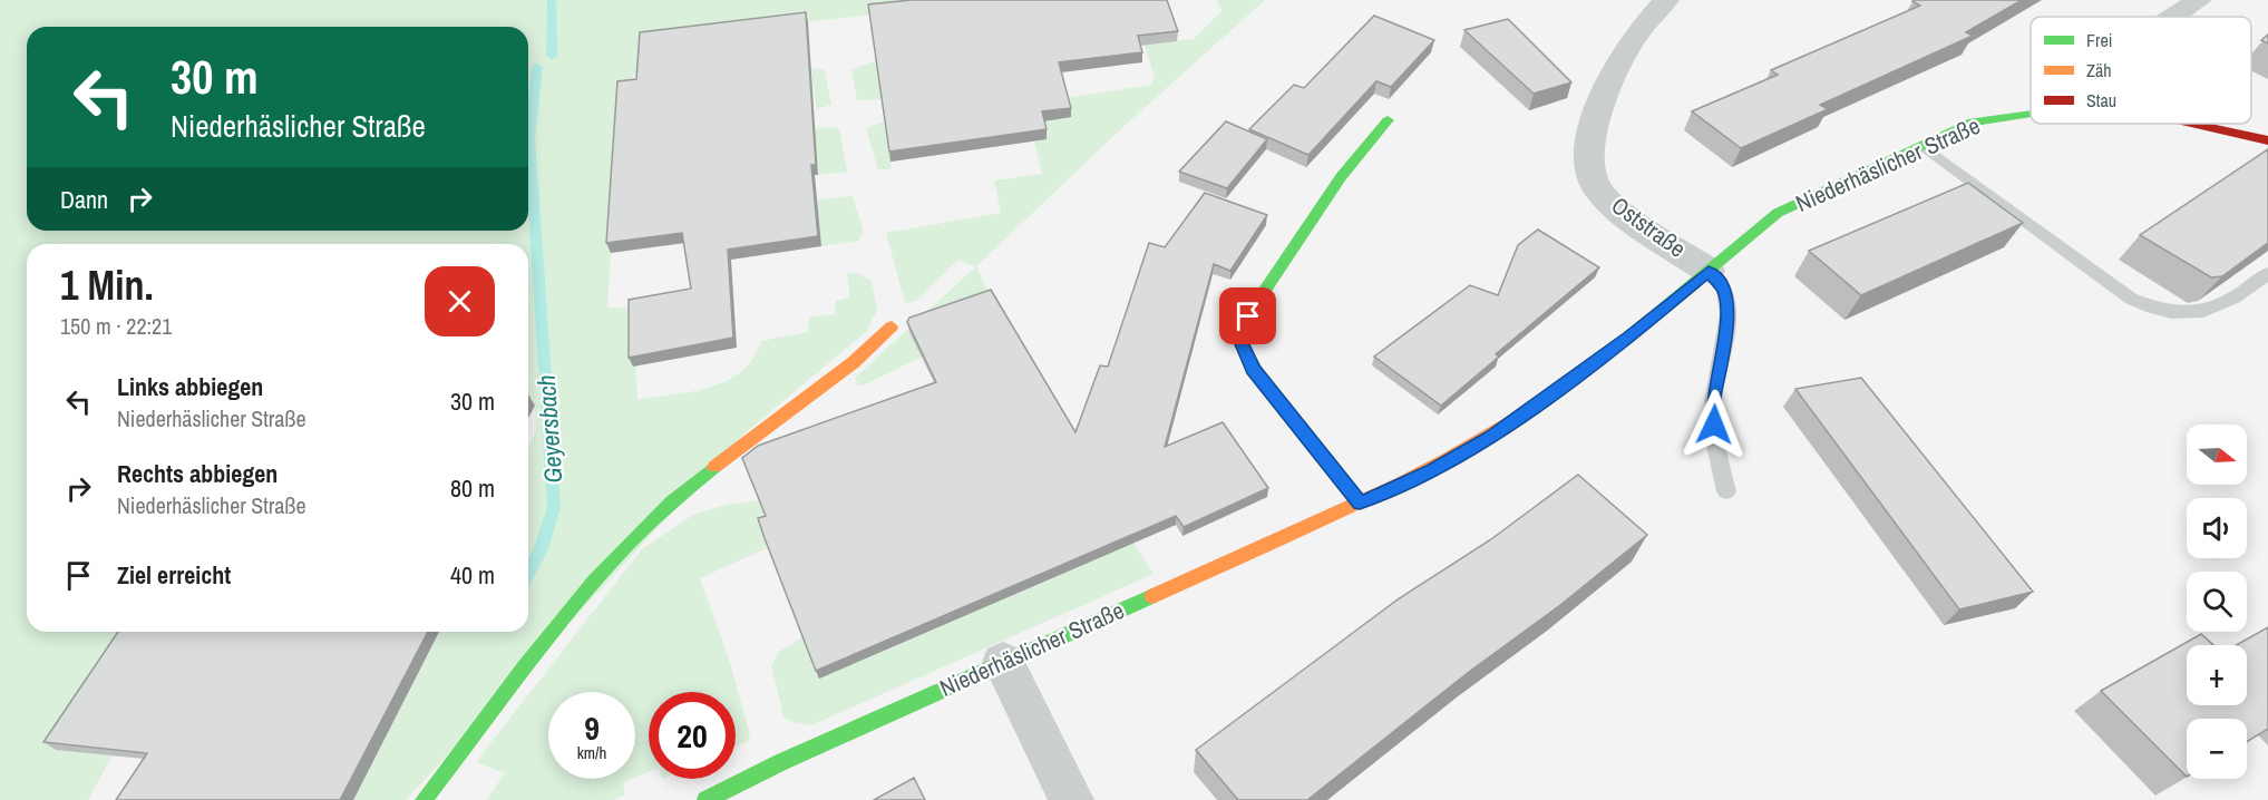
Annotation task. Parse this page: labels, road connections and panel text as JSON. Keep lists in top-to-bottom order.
{
  "streets": {
    "street": ["Niederhäslicher Straße", "Oststraße"]
  },
  "crossings": [
    ["Niederhäslicher Straße", "Oststraße"]
  ],
  "water": ["Geyersbach"],
  "legend": ["Frei", "Zäh", "Stau"],
  "north": "right",
  "page": {
    "turn": ["30 m", "Niederhäslicher Straße"],
    "then": "Dann",
    "heading": ["1 Min.", "150 m · 22:21"],
    "list": [
      {
        "name": "Links abbiegen",
        "note": "Niederhäslicher Straße",
        "value": "30 m"
      },
      {
        "name": "Rechts abbiegen",
        "note": "Niederhäslicher Straße",
        "value": "80 m"
      },
      {
        "name": "Ziel erreicht",
        "value": "40 m"
      }
    ],
    "map_buttons": ["+", "−"],
    "speed": "9 km/h",
    "limit": "20"
  }
}
